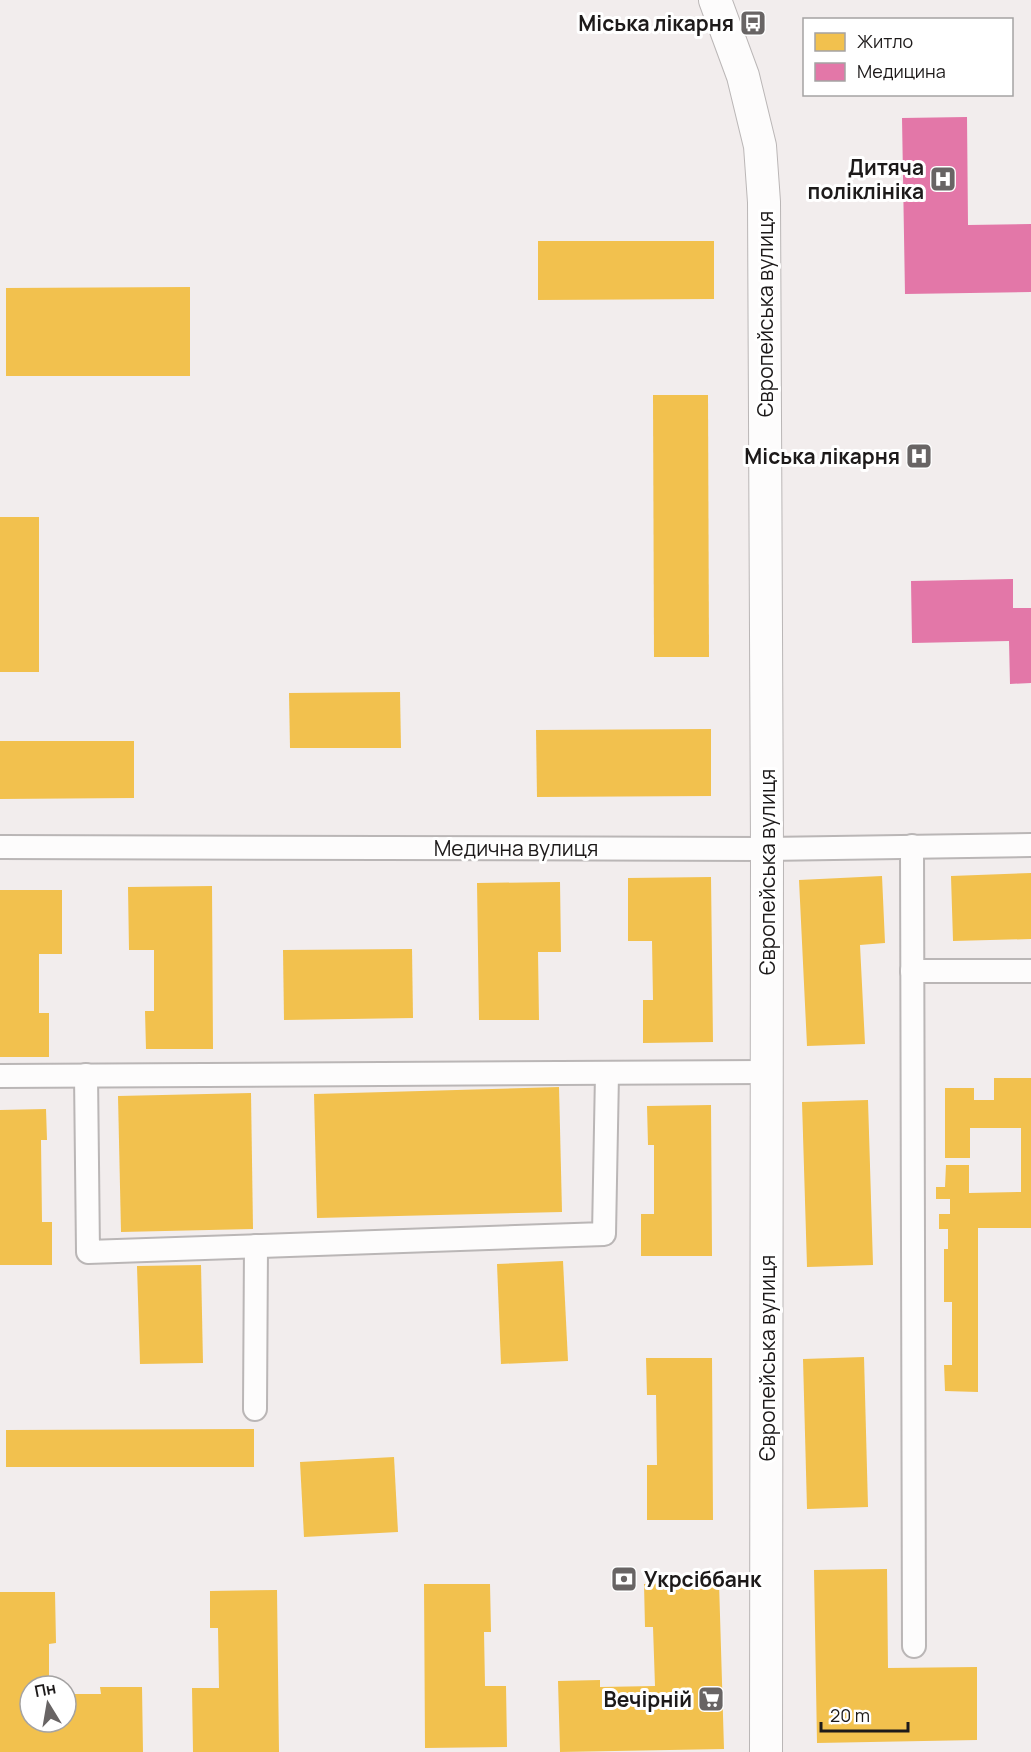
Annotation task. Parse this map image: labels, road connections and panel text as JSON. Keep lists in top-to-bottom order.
{
  "streets": {
    "street": ["Європейська вулиця", "Медична вулиця"]
  },
  "crossings": [
    ["Європейська вулиця", "Медична вулиця"]
  ],
  "places": {
    "bus stop": ["Міська лікарня"],
    "hospital": ["Дитяча поліклініка", "Мiська лiкарня"],
    "bank": ["Укрсiббанк"],
    "supermarket": ["Вечірній"]
  },
  "legend": ["Житло", "Медицина"],
  "scale_bar": "20 m",
  "north": "top"
}
